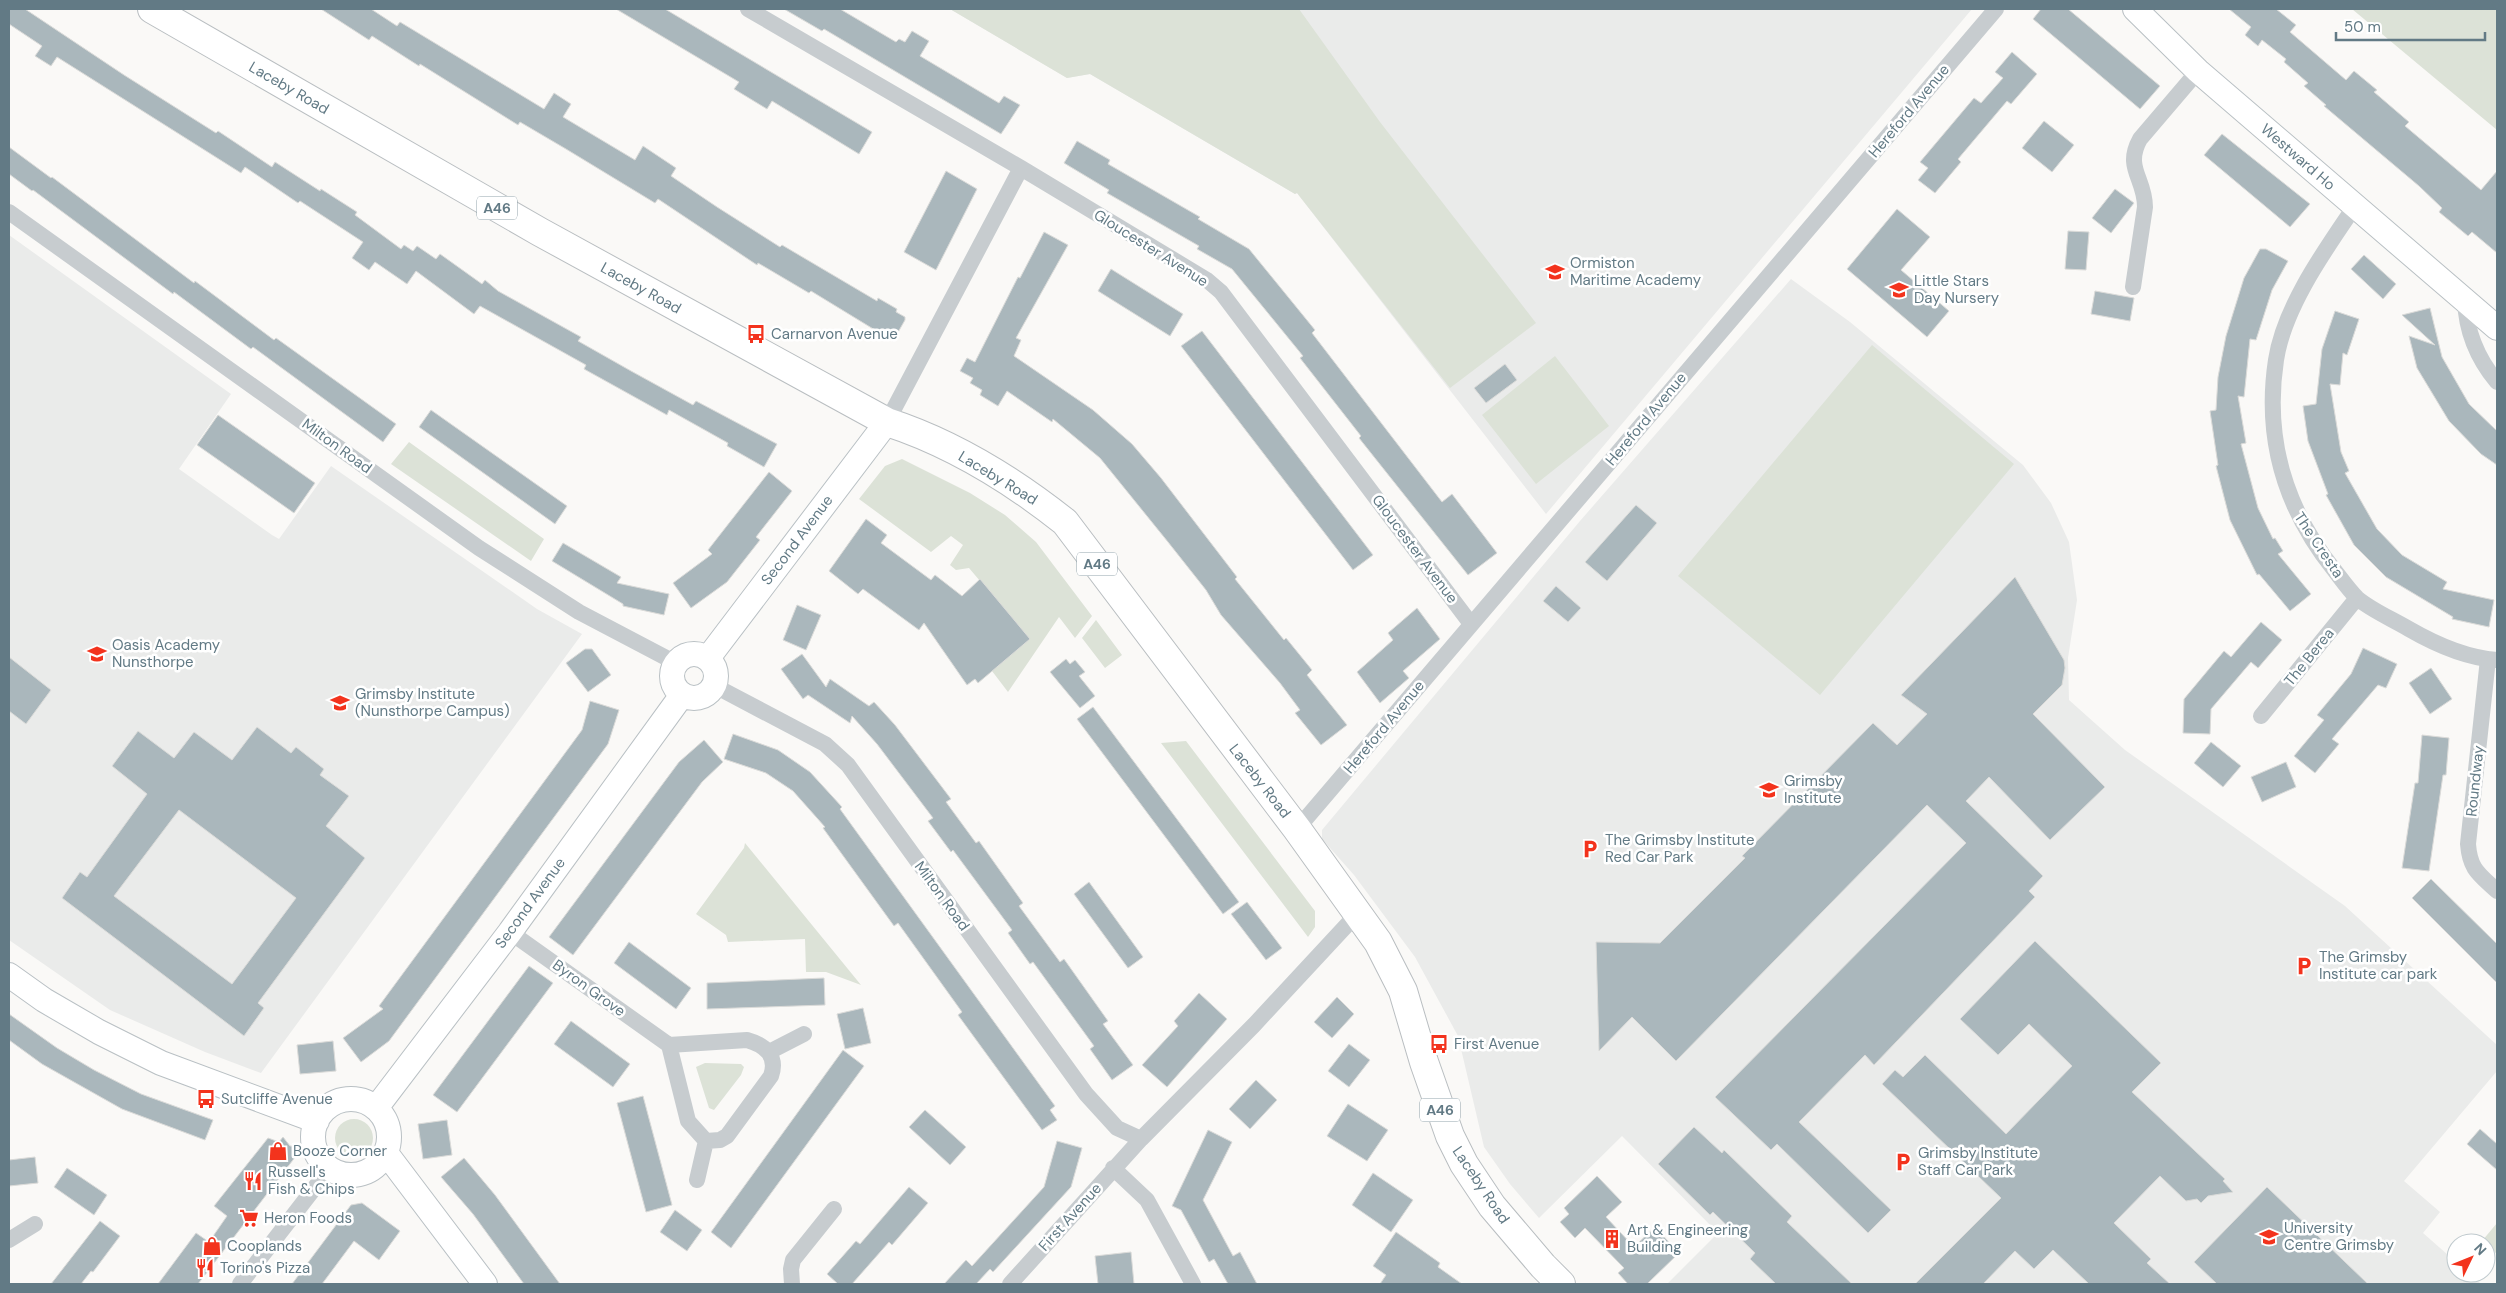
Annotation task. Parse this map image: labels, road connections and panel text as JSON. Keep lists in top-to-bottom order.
{
  "streets": {
    "highway": ["Laceby Road", "A46"],
    "street": [
      "Hereford Avenue",
      "Westward Ho",
      "Gloucester Avenue",
      "Milton Road",
      "Second Avenue",
      "The Cresta",
      "The Berea",
      "Roundway",
      "Byron Grove",
      "First Avenue"
    ]
  },
  "crossings": [
    ["Laceby Road", "Hereford Avenue"],
    ["Laceby Road", "Second Avenue"],
    ["Laceby Road", "First Avenue"],
    ["Hereford Avenue", "Gloucester Avenue"],
    ["Westward Ho", "The Cresta"],
    ["Milton Road", "Second Avenue"],
    ["Milton Road", "First Avenue"],
    ["Second Avenue", "Byron Grove"],
    ["The Cresta", "The Berea"],
    ["The Cresta", "Roundway"]
  ],
  "places": {
    "school or university": [
      "Ormiston Maritime Academy",
      "Little Stars Day Nursery",
      "Oasis Academy Nunsthorpe",
      "Grimsby Institute (Nunsthorpe Campus)",
      "Grimsby Institute",
      "University Centre Grimsby"
    ],
    "bus stop": ["Carnarvon Avenue", "First Avenue", "Sutcliffe Avenue"],
    "parking": ["The Grimsby Institute Red Car Park", "The Grimsby Institute car park", "Grimsby Institute Staff Car Park"],
    "shop": ["Booze Corner", "Cooplands"],
    "restaurant": ["Russell's Fish & Chips", "Torino's Pizza"],
    "supermarket": ["Heron Foods"],
    "building": ["Art & Engineering Building"]
  },
  "scale_bar": "50 m",
  "north": "top right"
}
